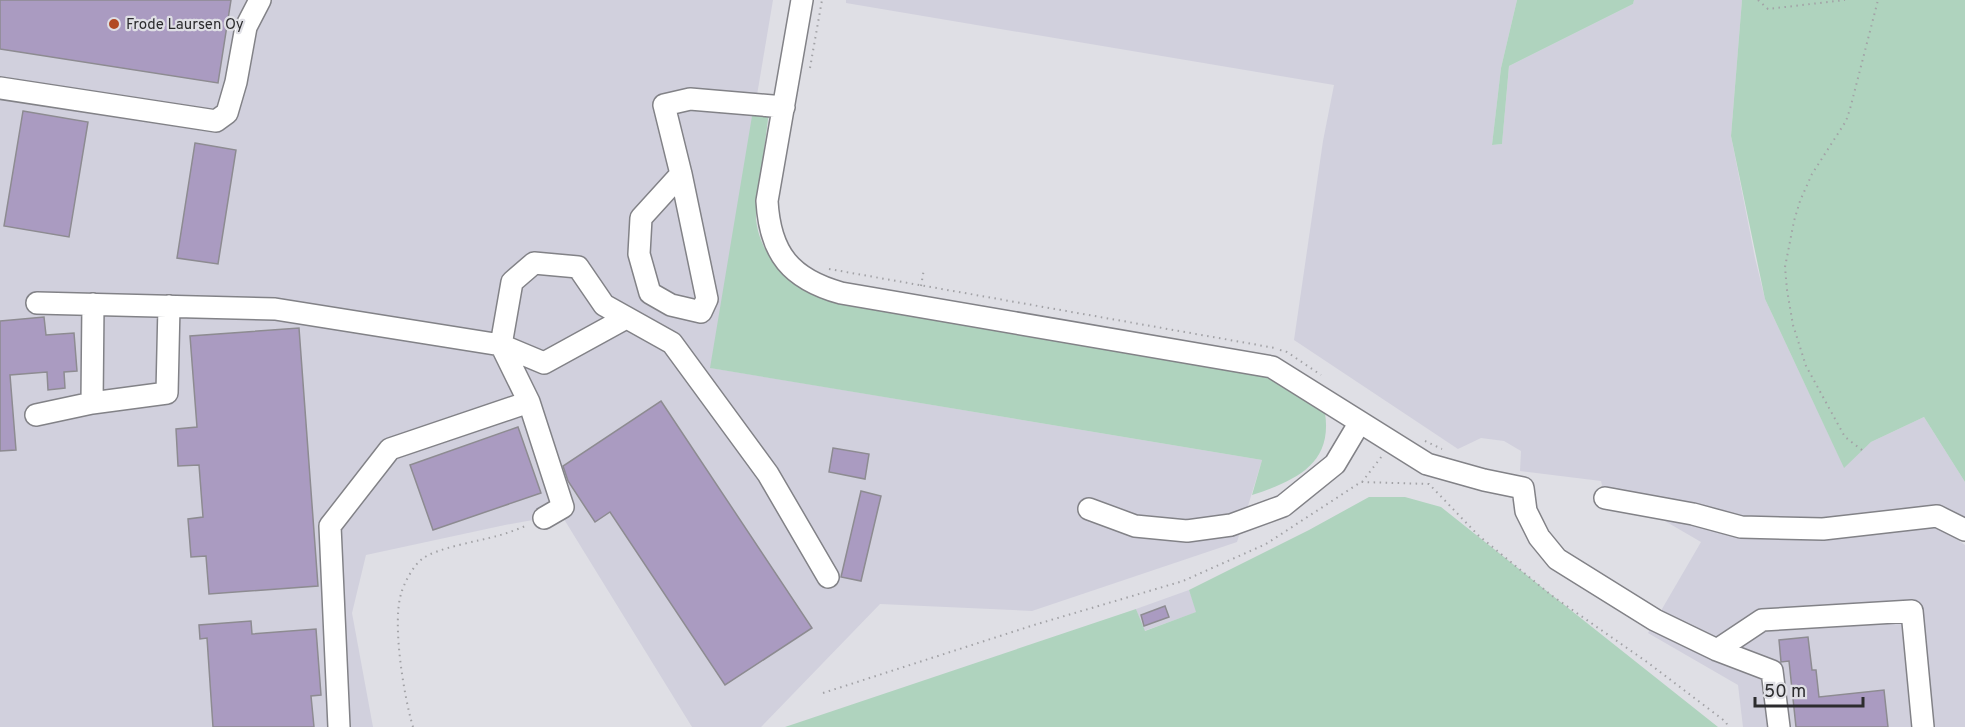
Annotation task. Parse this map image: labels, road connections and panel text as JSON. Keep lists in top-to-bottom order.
{
  "places": ["Frode Laursen Oy"],
  "scale_bar": "50 m"
}
